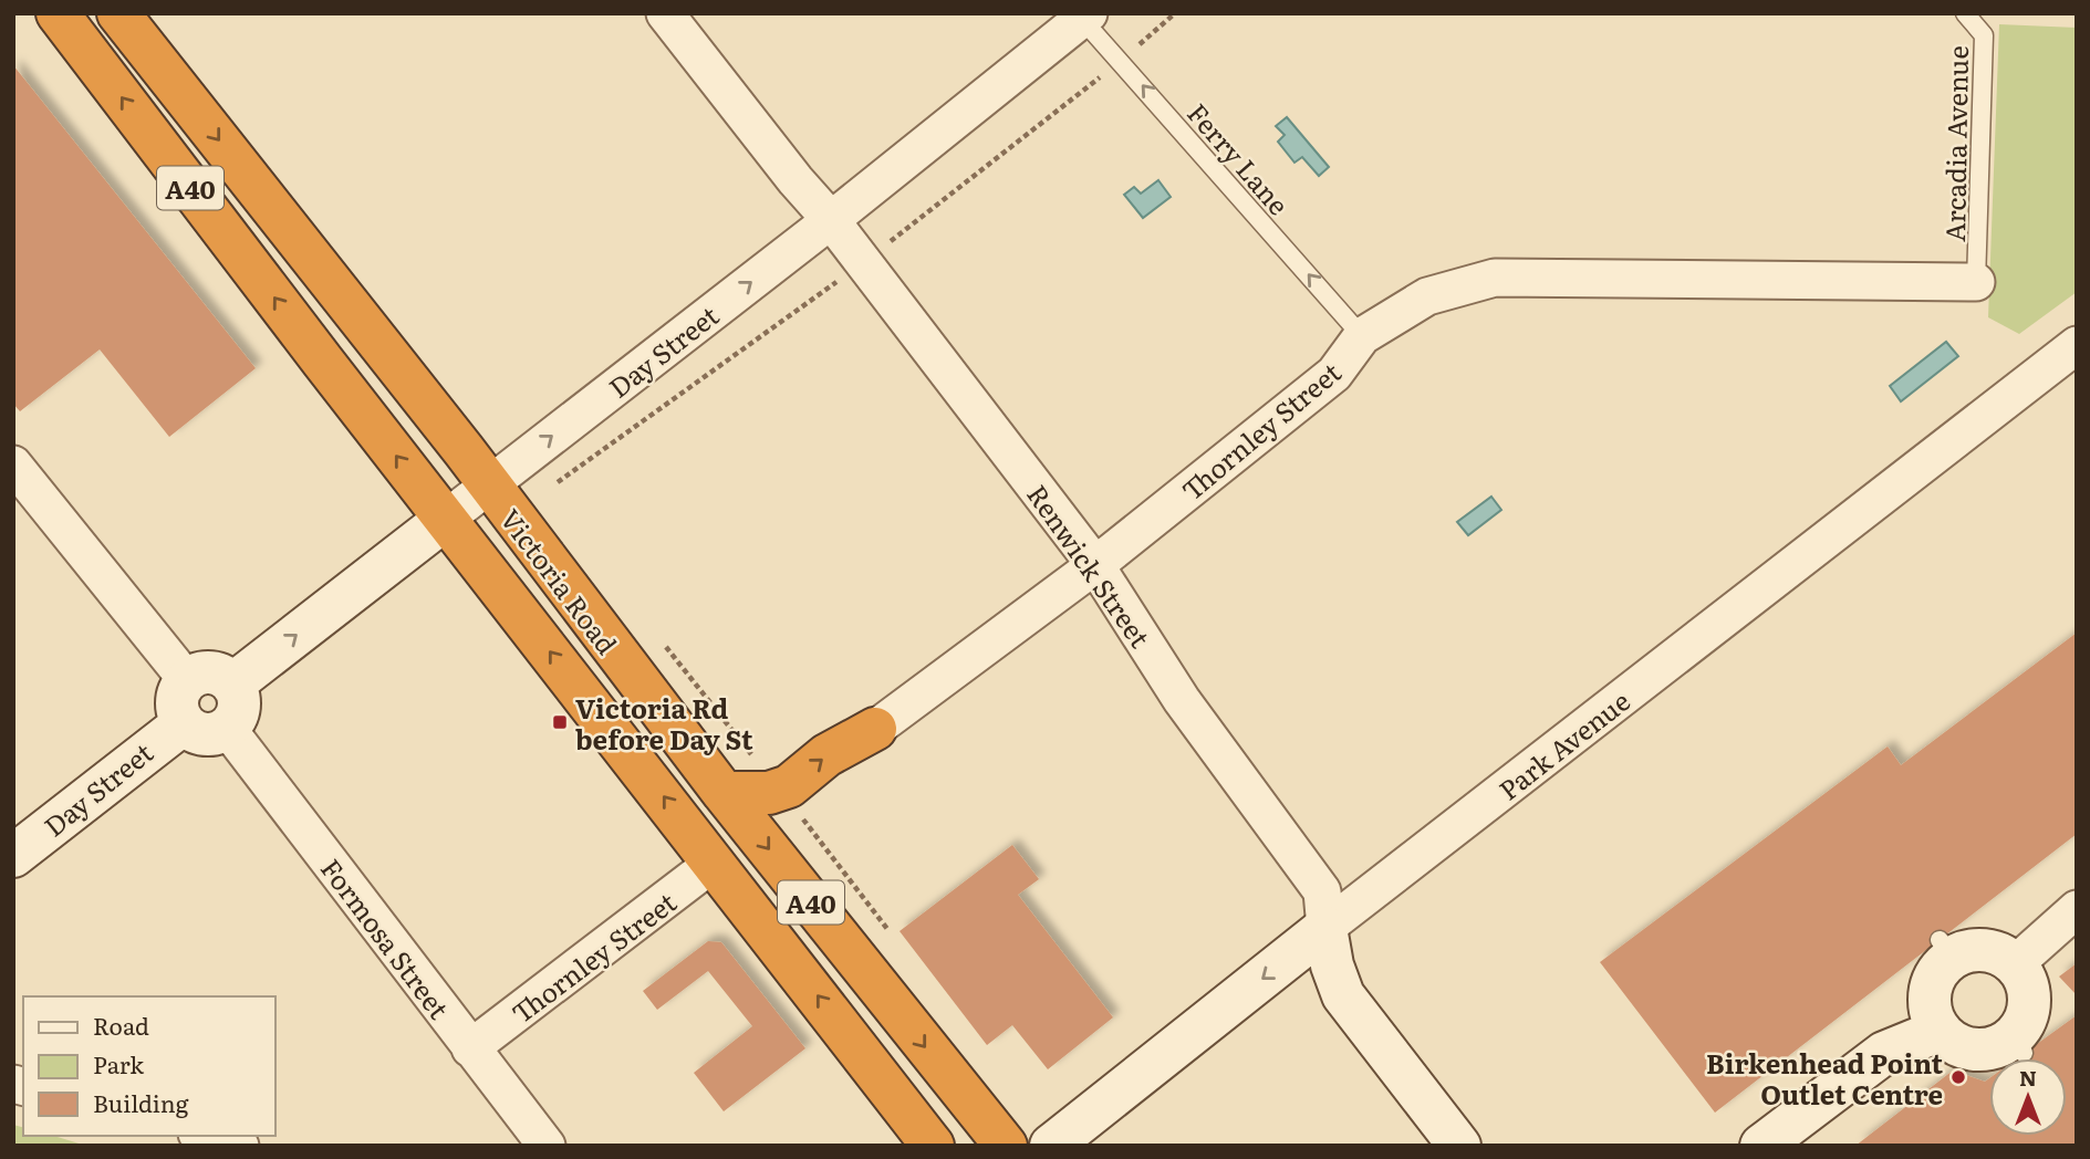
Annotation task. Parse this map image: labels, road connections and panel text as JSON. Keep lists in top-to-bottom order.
{
  "streets": {
    "highway": ["A40", "Victoria Road"],
    "street": [
      "Day Street",
      "Thornley Street",
      "Renwick Street",
      "Park Avenue",
      "Formosa Street"
    ],
    "lane": ["Arcadia Avenue", "Ferry Lane"]
  },
  "crossings": [
    ["Arcadia Avenue", "Thornley Street"],
    ["Ferry Lane", "Day Street"],
    ["Ferry Lane", "Thornley Street"],
    ["Day Street", "Renwick Street"],
    ["Day Street", "Victoria Road"],
    ["Day Street", "Formosa Street"],
    ["Thornley Street", "Renwick Street"],
    ["Thornley Street", "Victoria Road"],
    ["Thornley Street", "Formosa Street"],
    ["Renwick Street", "Park Avenue"]
  ],
  "one_way": ["Ferry Lane", "Day Street"],
  "places": {
    "transit": ["Victoria Rd before Day St"],
    "other": ["Birkenhead Point Outlet Centre"]
  },
  "legend": ["Road", "Park", "Building"],
  "north": "top"
}
